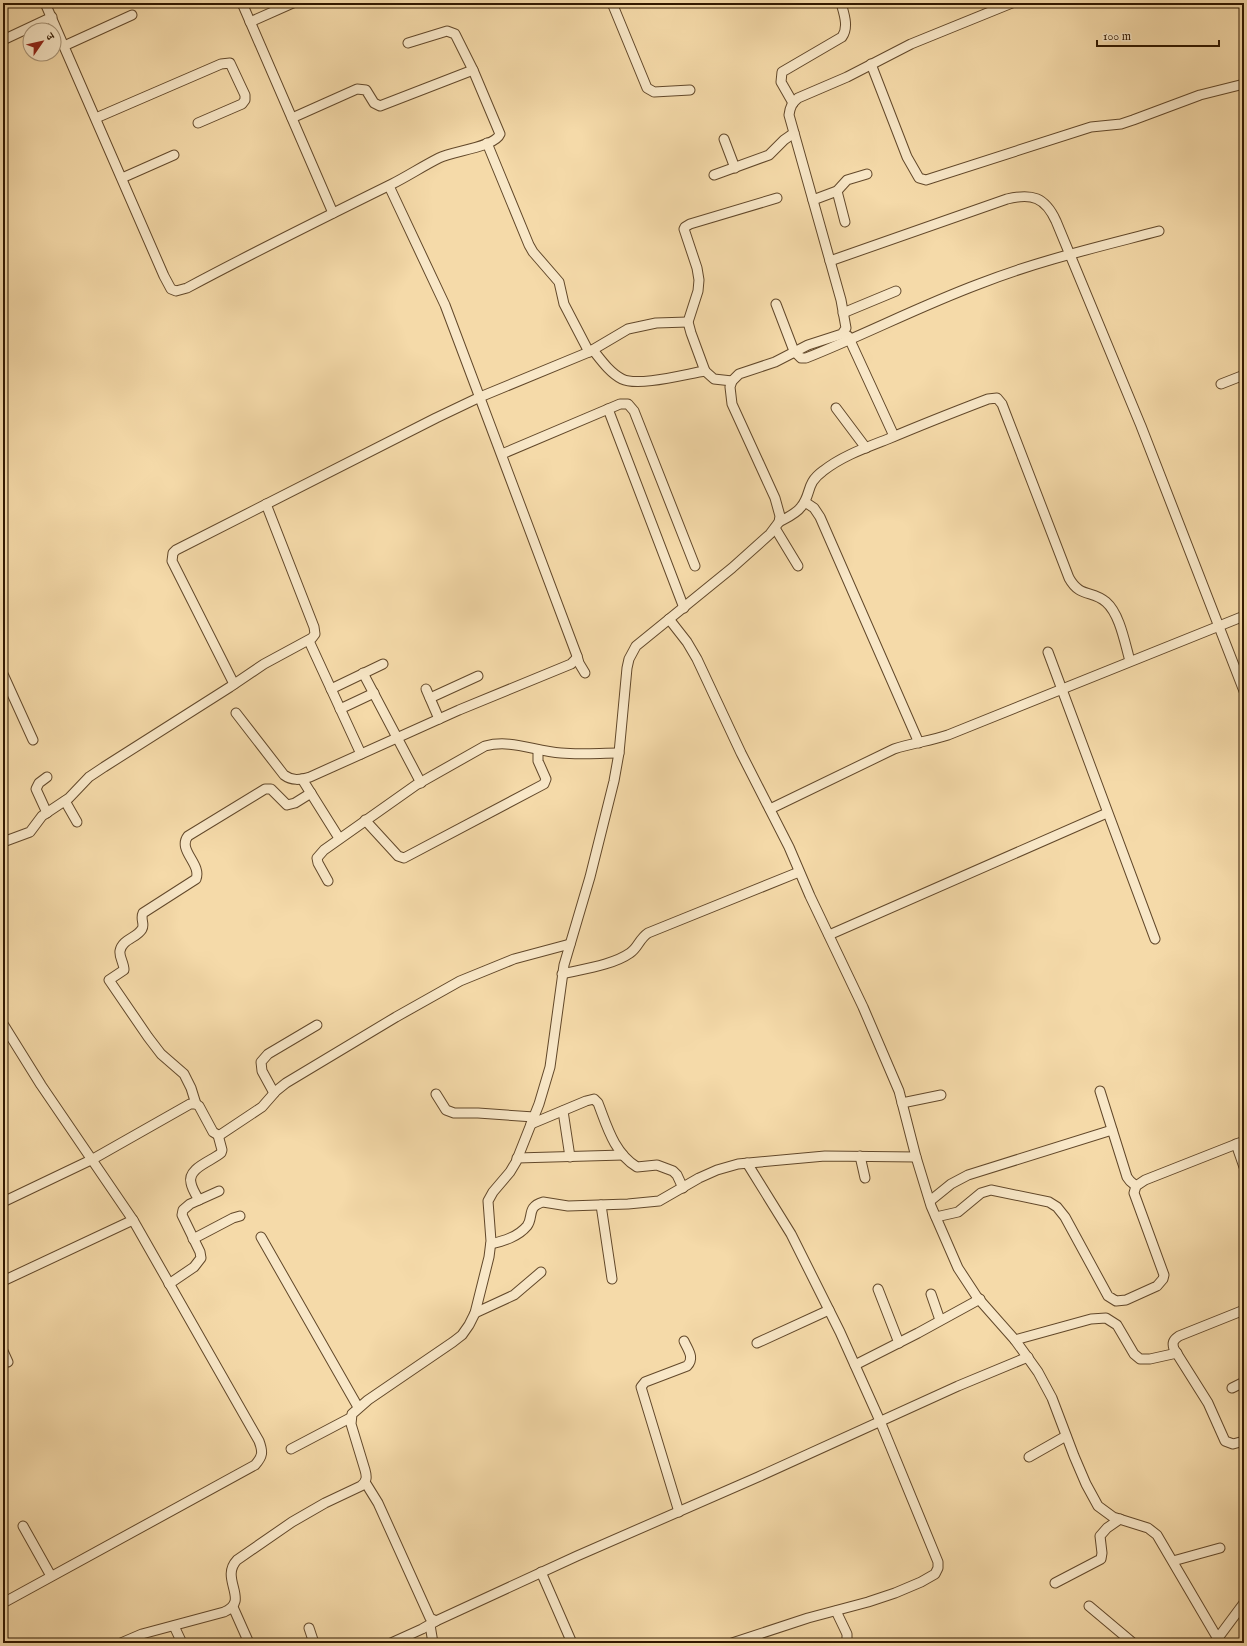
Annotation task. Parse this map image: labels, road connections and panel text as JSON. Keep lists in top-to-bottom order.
{
  "scale_bar": "100 m",
  "north": "top right"
}
